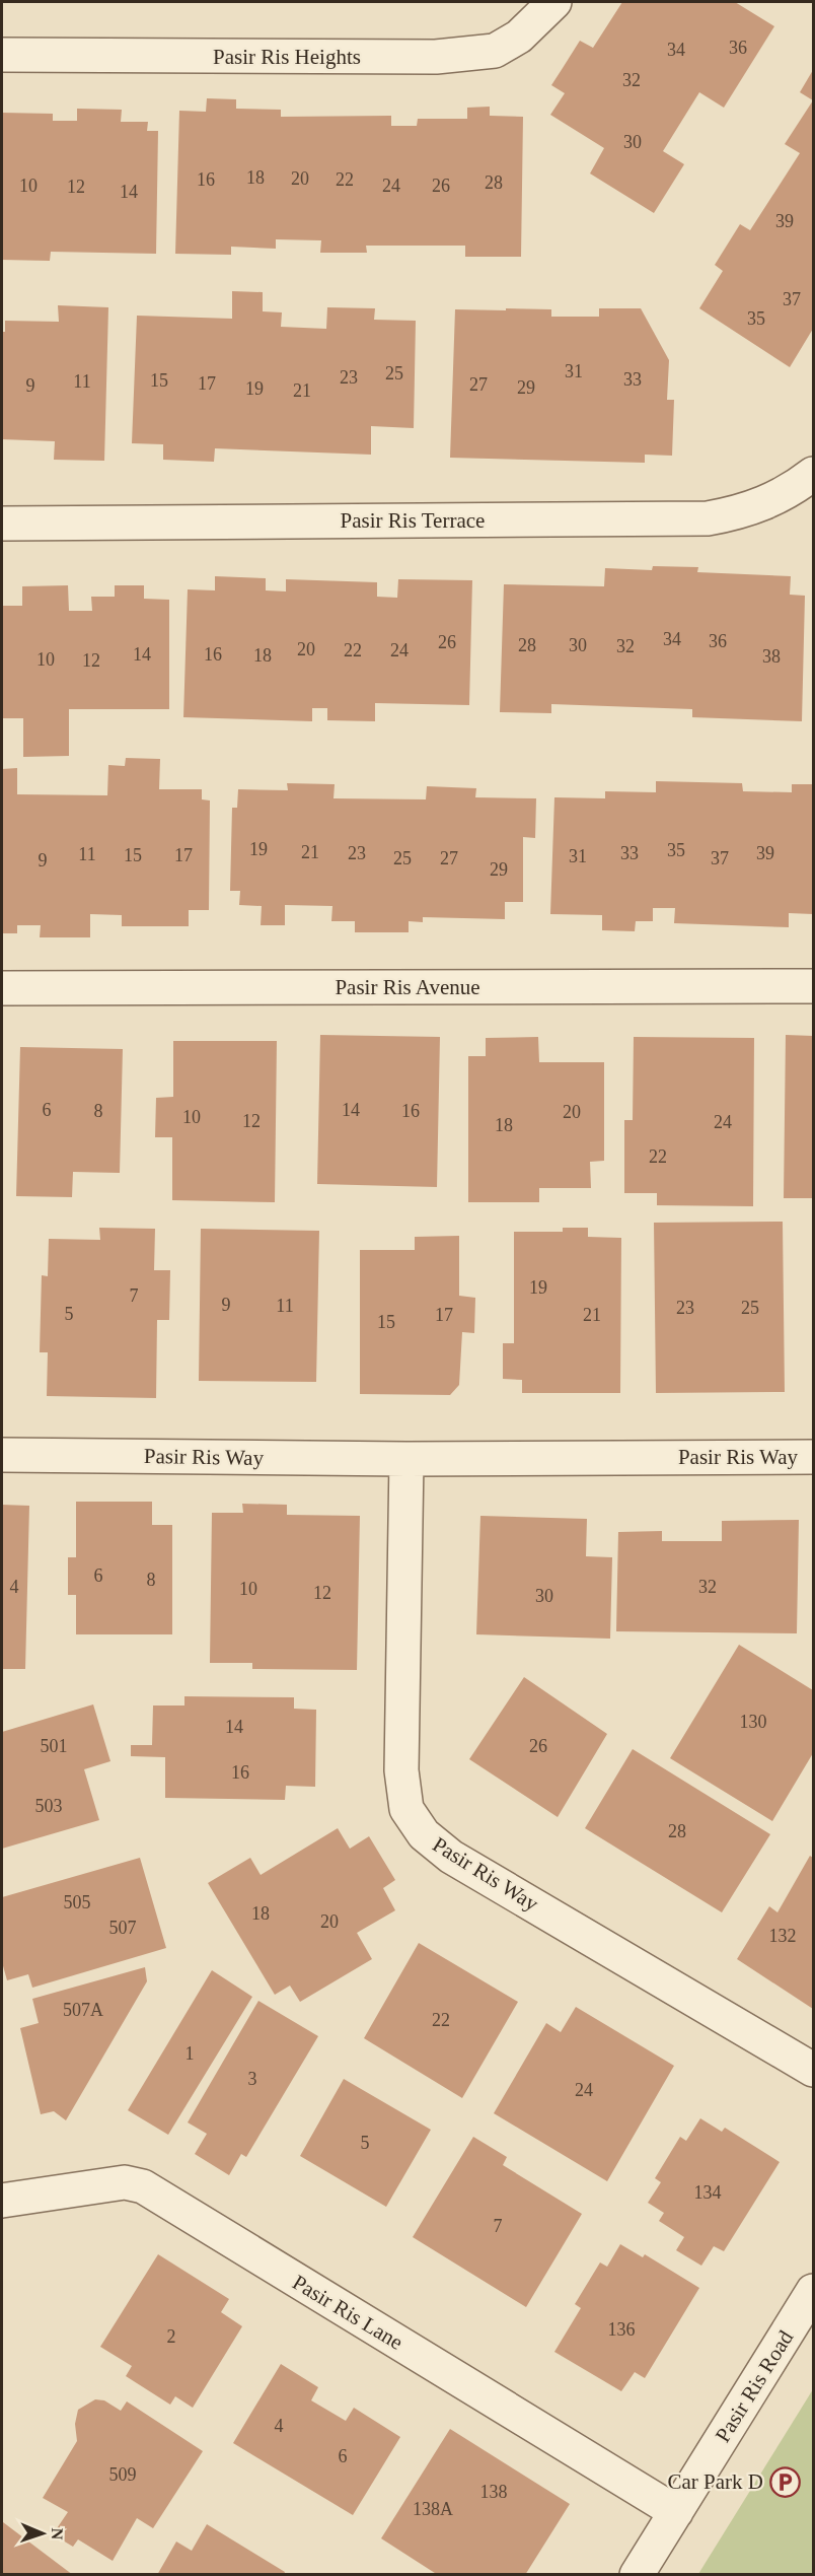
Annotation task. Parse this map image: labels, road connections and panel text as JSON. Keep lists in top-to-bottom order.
{
  "streets": {
    "street": [
      "Pasir Ris Heights",
      "Pasir Ris Terrace",
      "Pasir Ris Avenue",
      "Pasir Ris Way",
      "Pasir Ris Lane",
      "Pasir Ris Road"
    ]
  },
  "crossings": [
    ["Pasir Ris Lane", "Pasir Ris Road"]
  ],
  "places": {
    "parking": ["Car Park D"]
  },
  "house_numbers": [
    "36",
    "34",
    "32",
    "30",
    "18",
    "20",
    "16",
    "22",
    "28",
    "10",
    "24",
    "26",
    "12",
    "14",
    "39",
    "37",
    "35",
    "31",
    "25",
    "23",
    "33",
    "15",
    "11",
    "17",
    "27",
    "9",
    "29",
    "19",
    "21",
    "34",
    "36",
    "26",
    "28",
    "30",
    "32",
    "20",
    "22",
    "24",
    "14",
    "16",
    "18",
    "38",
    "10",
    "12",
    "19",
    "35",
    "21",
    "23",
    "33",
    "39",
    "11",
    "15",
    "17",
    "31",
    "25",
    "27",
    "37",
    "9",
    "29",
    "6",
    "14",
    "8",
    "16",
    "20",
    "10",
    "12",
    "24",
    "18",
    "22",
    "19",
    "7",
    "9",
    "11",
    "23",
    "25",
    "5",
    "17",
    "21",
    "15",
    "6",
    "8",
    "4",
    "32",
    "10",
    "12",
    "30",
    "130",
    "14",
    "501",
    "26",
    "16",
    "503",
    "28",
    "505",
    "18",
    "20",
    "507",
    "132",
    "507A",
    "22",
    "1",
    "3",
    "24",
    "5",
    "134",
    "7",
    "136",
    "2",
    "4",
    "6",
    "509",
    "138",
    "138A"
  ],
  "north": "right"
}
